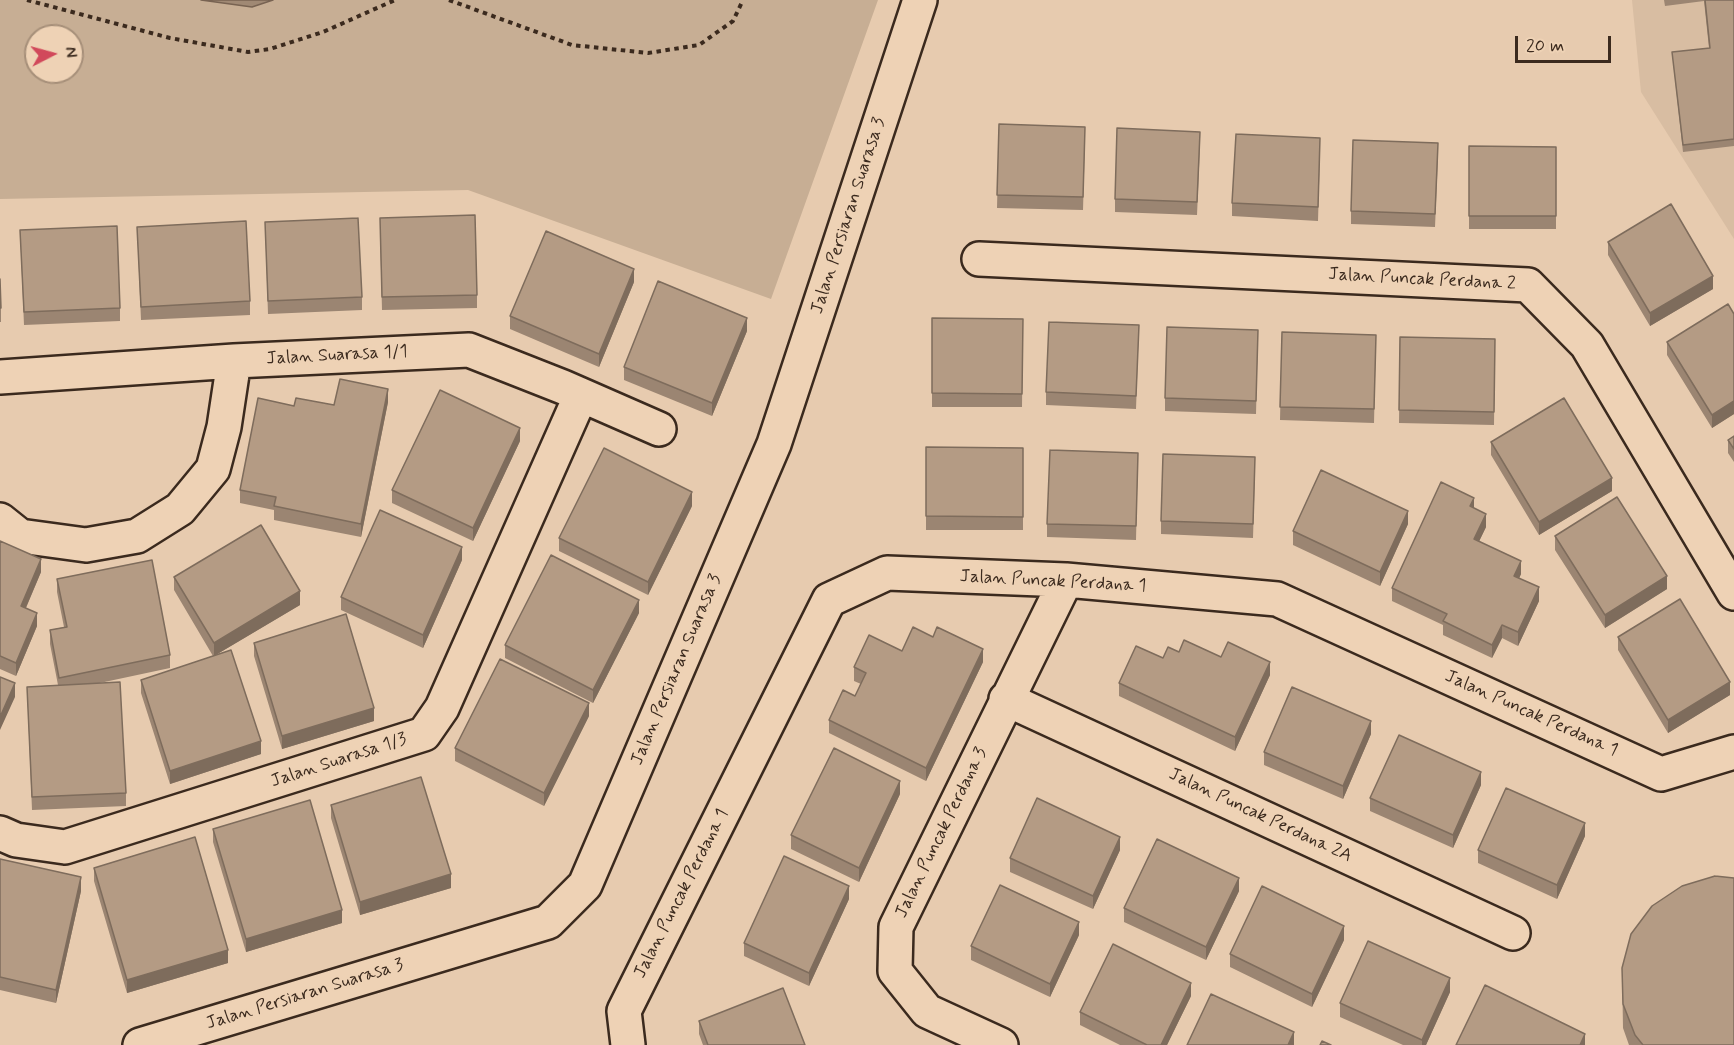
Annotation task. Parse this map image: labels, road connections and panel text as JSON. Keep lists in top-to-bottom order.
{
  "streets": {
    "street": [
      "Jalan Persiaran Suarasa 3",
      "Jalan Puncak Perdana 2",
      "Jalan Suarasa 1/1",
      "Jalan Puncak Perdana 1",
      "Jalan Suarasa 1/3",
      "Jalan Puncak Perdana 2A",
      "Jalan Puncak Perdana 3"
    ]
  },
  "crossings": [
    ["Jalan Suarasa 1/1", "Jalan Suarasa 1/3"],
    ["Jalan Puncak Perdana 1", "Jalan Puncak Perdana 3"],
    ["Jalan Puncak Perdana 2A", "Jalan Puncak Perdana 3"]
  ],
  "scale_bar": "20 m",
  "north": "right"
}
